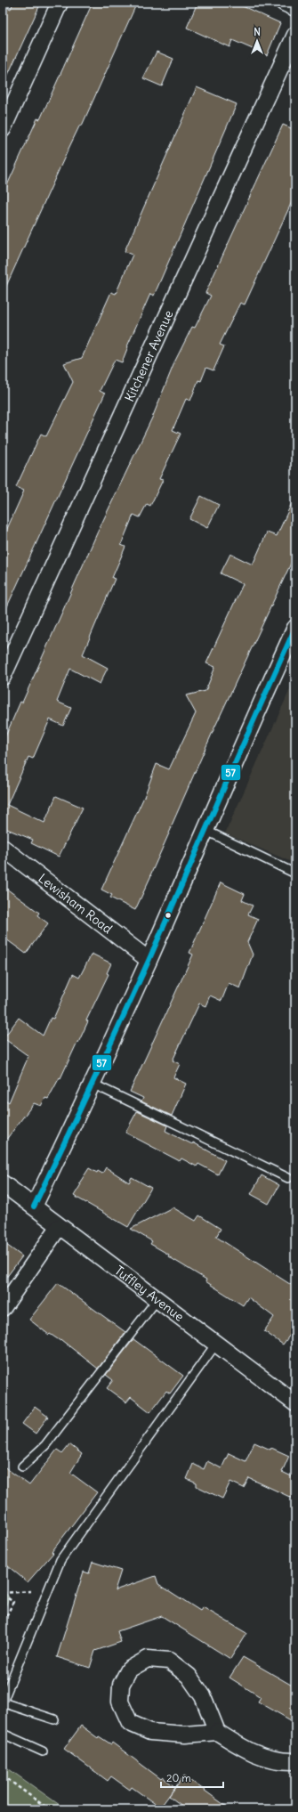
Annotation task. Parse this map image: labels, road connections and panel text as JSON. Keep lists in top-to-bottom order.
{
  "streets": {
    "street": ["Kitchener Avenue", "Lewisham Road", "Tuffley Avenue"]
  },
  "lines": ["transit line 57"],
  "scale_bar": "20 m",
  "north": "top"
}
